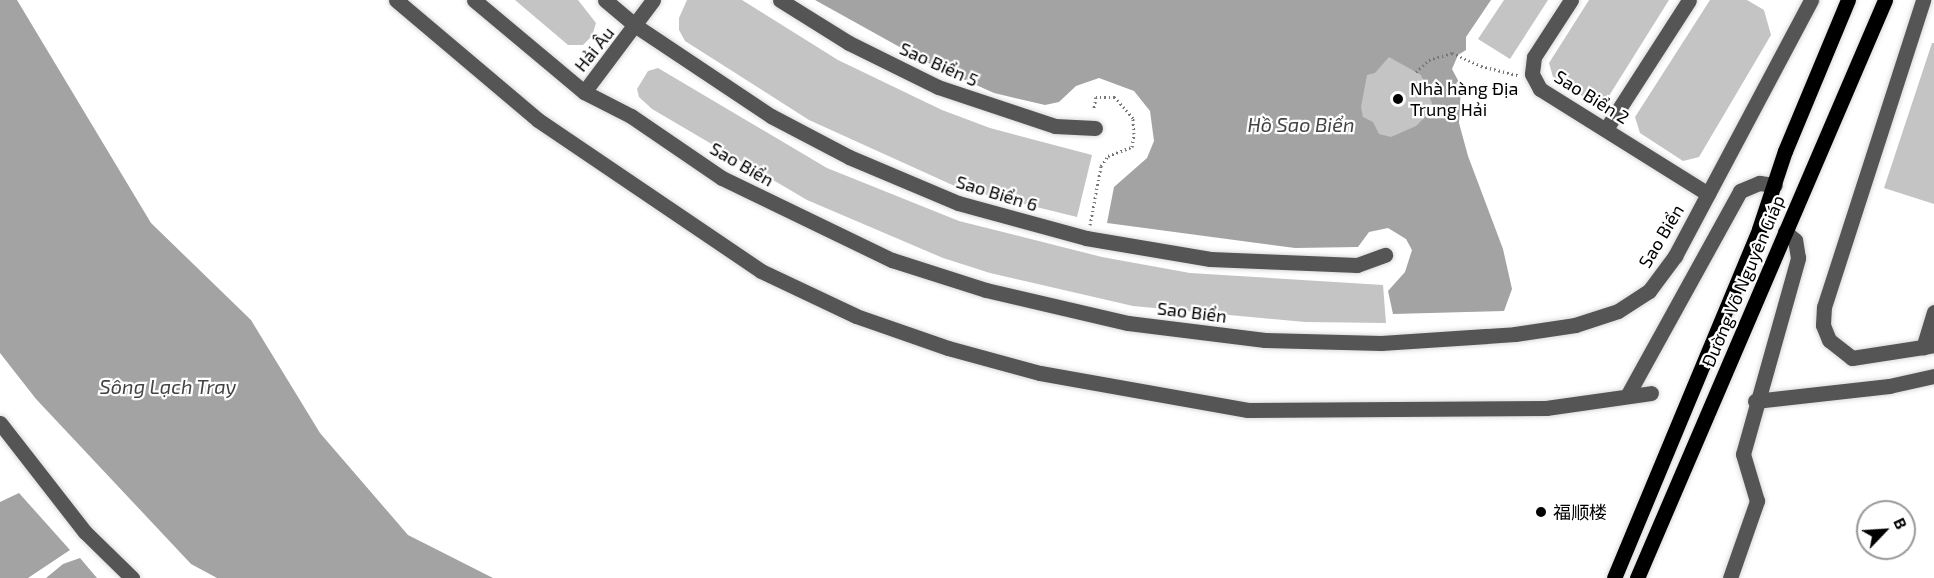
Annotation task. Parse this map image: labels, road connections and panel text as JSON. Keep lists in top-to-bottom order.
{
  "streets": {
    "main road": ["Đường Võ Nguyên Giáp"],
    "lane": [
      "Hải Âu",
      "Sao Biển 5",
      "Sao Biển 2",
      "Sao Biển",
      "Sao Biển 6"
    ]
  },
  "crossings": [
    ["Hải Âu", "Sao Biển"],
    ["Hải Âu", "Sao Biển 6"],
    ["Sao Biển 2", "Sao Biển"]
  ],
  "water": ["Hồ Sao Biển", "Sông Lạch Tray"],
  "places": ["Nhà hàng Địa Trung Hải", "福顺楼"],
  "north": "top right"
}
